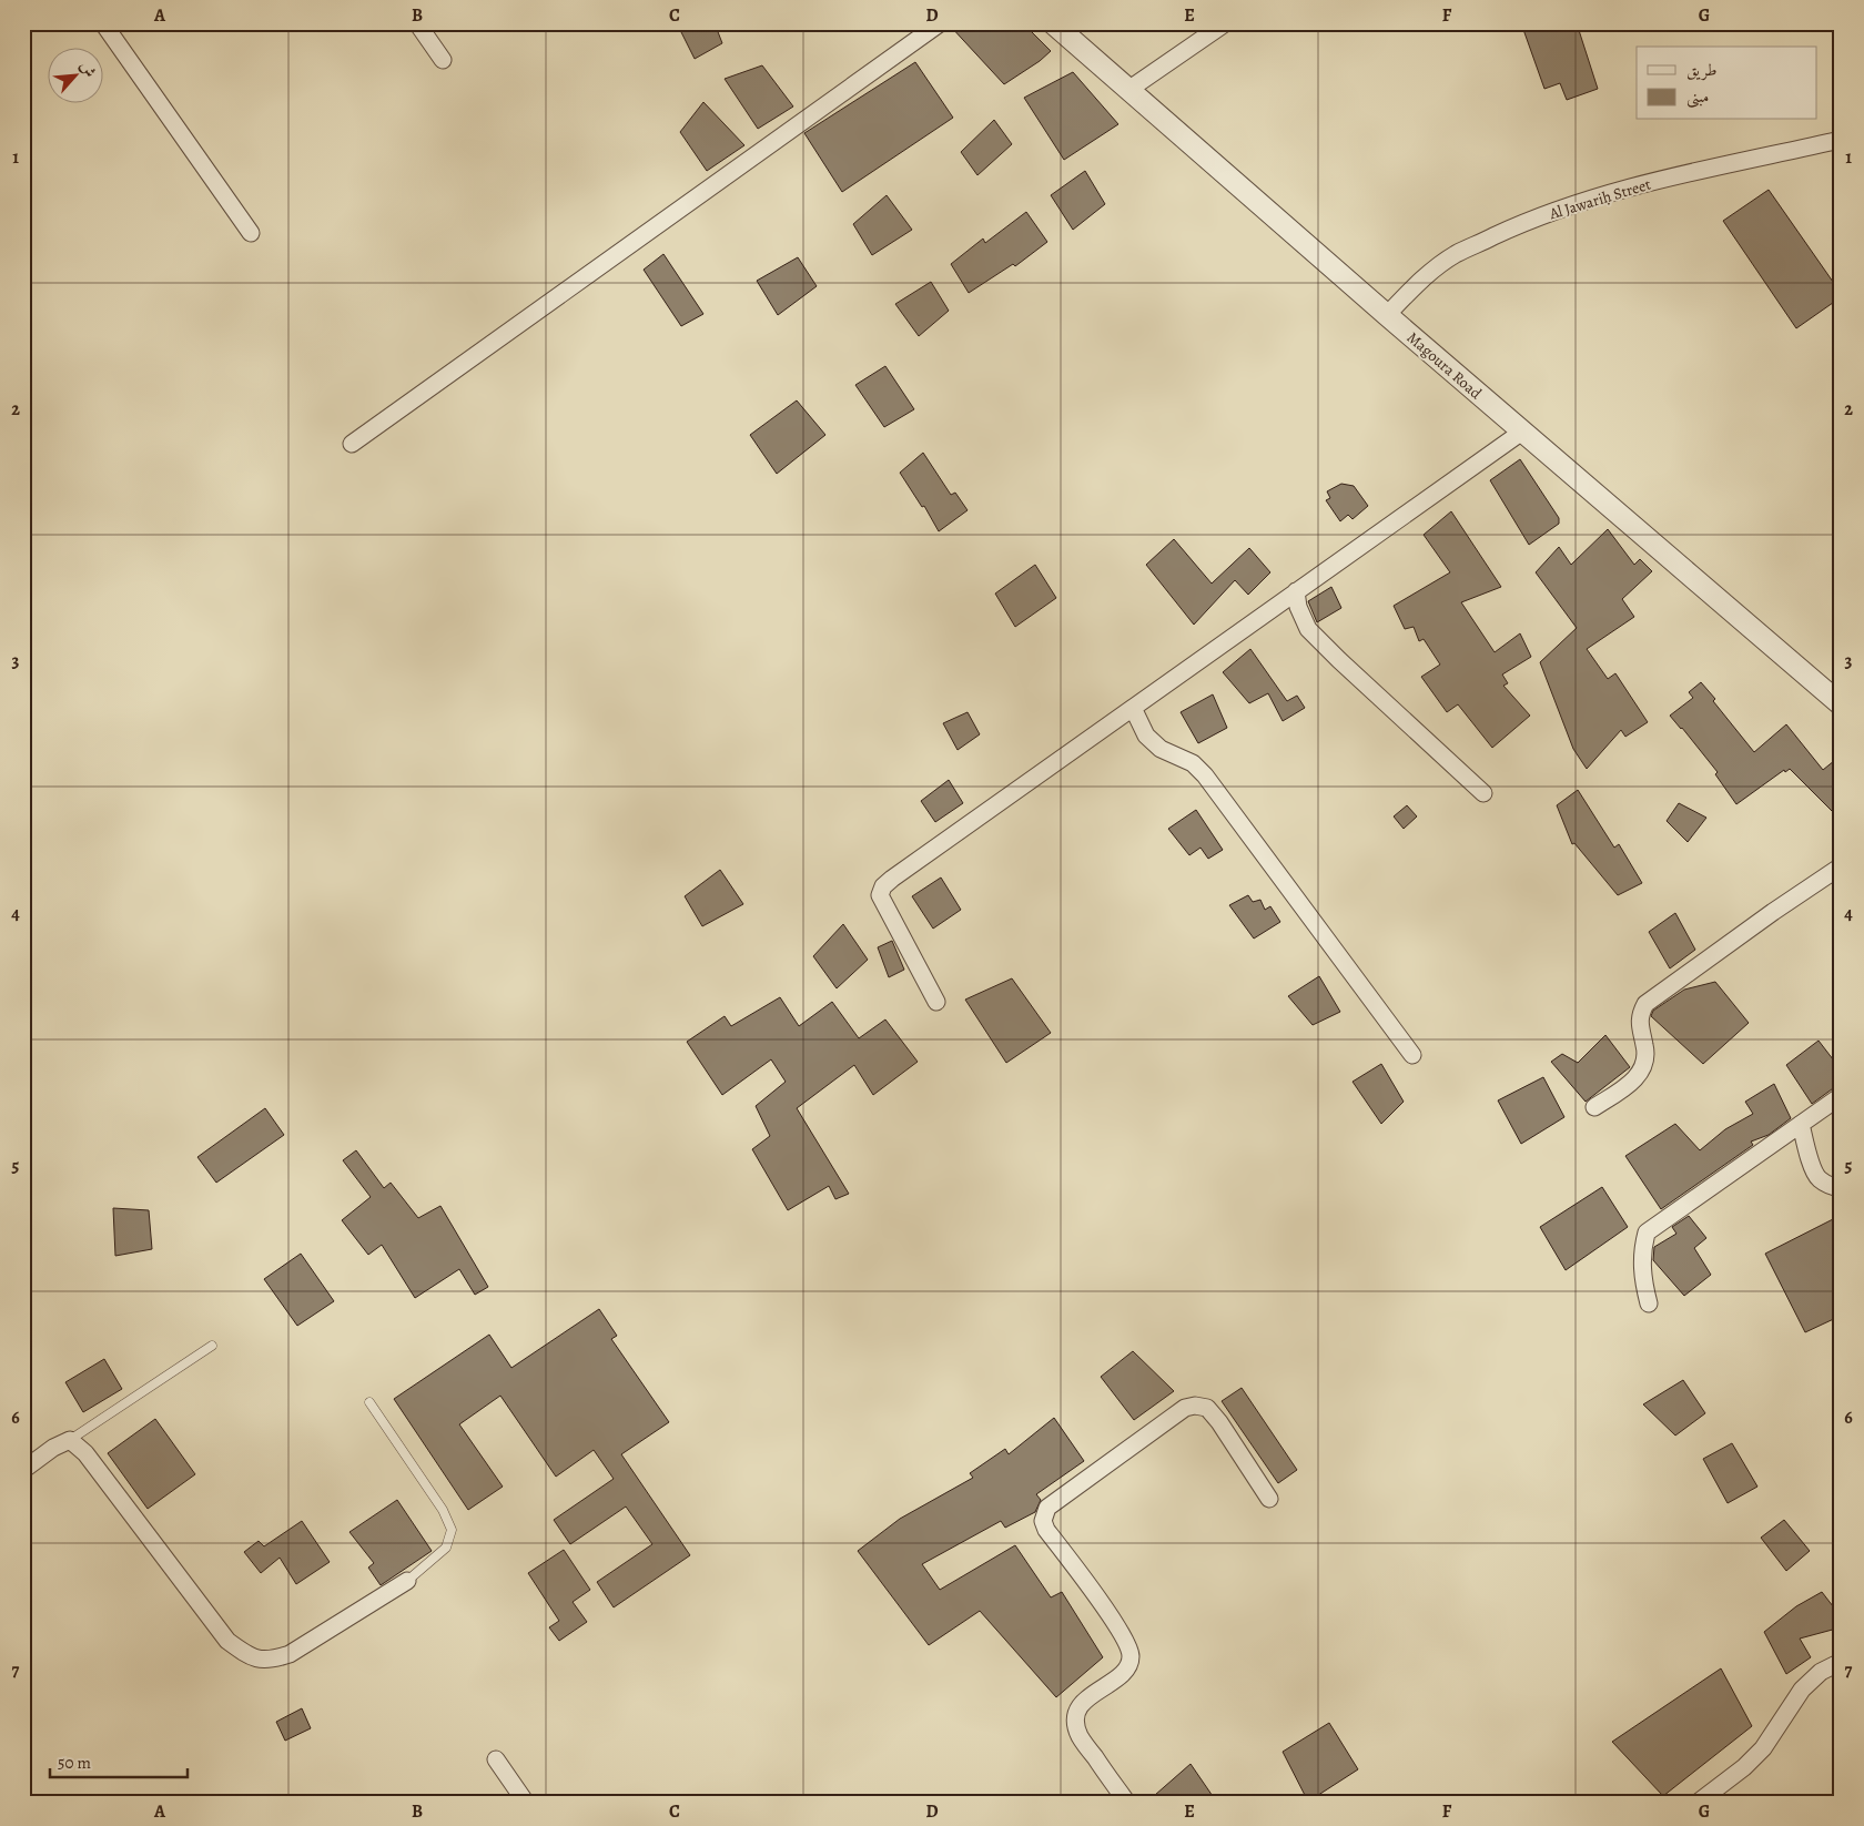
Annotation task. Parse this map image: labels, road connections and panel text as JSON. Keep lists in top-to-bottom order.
{
  "streets": {
    "street": ["Al Jawariḥ Street", "Magoura Road"]
  },
  "crossings": [
    ["Al Jawariḥ Street", "Magoura Road"]
  ],
  "legend": ["طريق", "مبنى"],
  "scale_bar": "50 m",
  "north": "top right",
  "grid": {
    "columns": [
      "A",
      "B",
      "C",
      "D",
      "E",
      "F",
      "G"
    ],
    "rows": [
      "1",
      "2",
      "3",
      "4",
      "5",
      "6",
      "7"
    ]
  }
}
